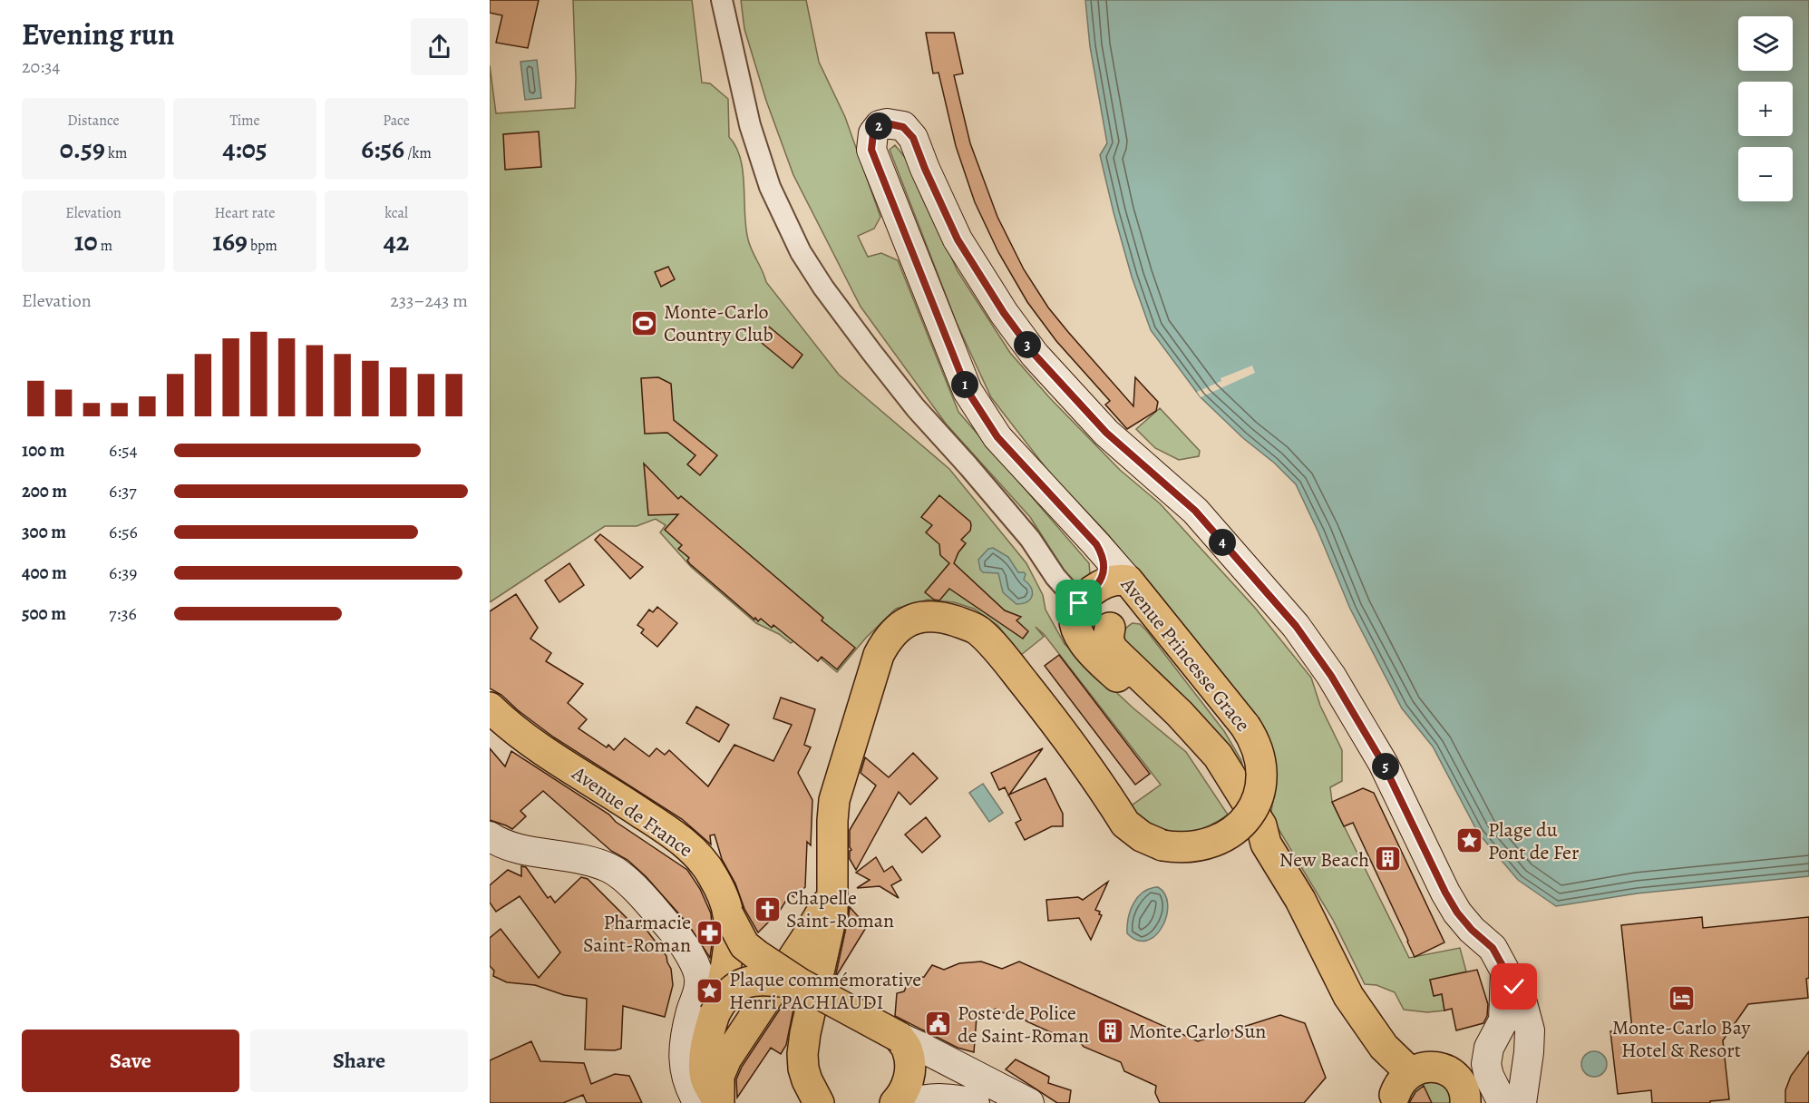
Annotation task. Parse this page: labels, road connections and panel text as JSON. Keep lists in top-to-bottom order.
{
  "streets": {
    "main road": ["Avenue Princesse Grace", "Avenue de France"]
  },
  "crossings": [
    ["Avenue Princesse Grace", "Avenue de France"]
  ],
  "places": {
    "sports": ["Monte-Carlo Country Club"],
    "place": ["Plage du Pont de Fer", "Plaque commémorative Henri PACHIAUDI"],
    "building": ["New Beach", "Monte Carlo Sun"],
    "church": ["Chapelle Saint-Roman"],
    "pharmacy": ["Pharmacie Saint-Roman"],
    "hotel": ["Monte-Carlo Bay Hotel & Resort"],
    "public building": ["Poste de Police de Saint-Roman"]
  },
  "page": {
    "heading": ["Evening run", "20:34"],
    "map_buttons": ["+", "−"],
    "stats": [
      ["Distance", "0.59 km"],
      ["Time", "4:05"],
      ["Pace", "6:56 /km"],
      ["Elevation", "10 m"],
      ["Heart rate", "169 bpm"],
      ["kcal", "42"]
    ],
    "pins": [
      "2",
      "3",
      "1",
      "4",
      "5"
    ],
    "chart": ["Elevation", "233–243 m"],
    "list": [
      {
        "name": "100 m",
        "note": "6:54"
      },
      {
        "name": "200 m",
        "note": "6:37"
      },
      {
        "name": "300 m",
        "note": "6:56"
      },
      {
        "name": "400 m",
        "note": "6:39"
      },
      {
        "name": "500 m",
        "note": "7:36"
      }
    ],
    "buttons": ["Save", "Share"]
  }
}
